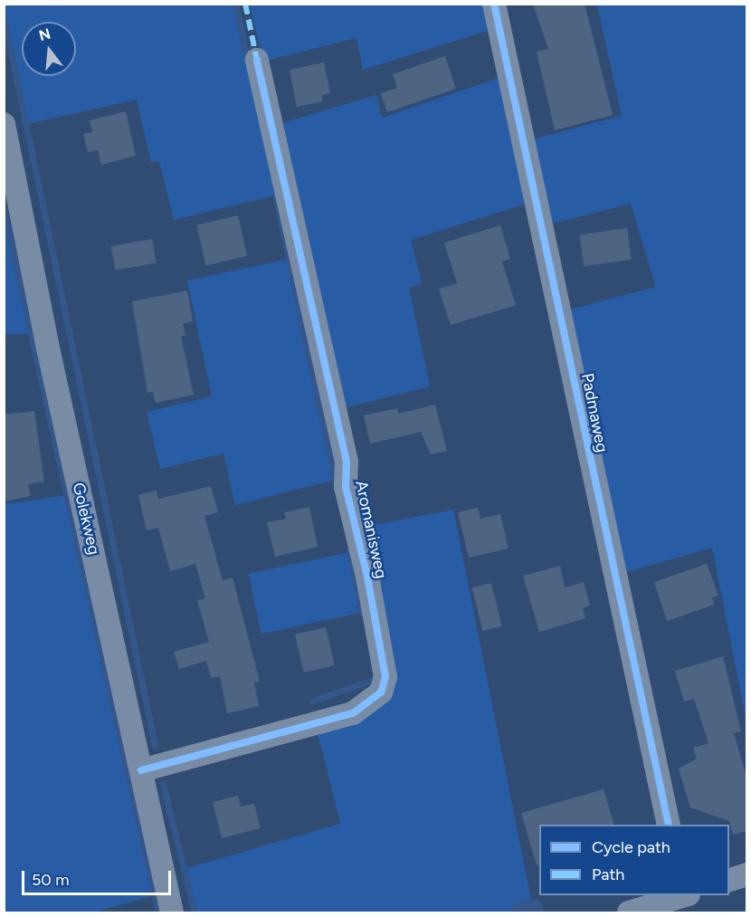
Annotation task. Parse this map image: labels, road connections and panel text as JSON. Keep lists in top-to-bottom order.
{
  "streets": {
    "street": ["Padmaweg", "Golekweg", "Aromanisweg"]
  },
  "crossings": [
    ["Golekweg", "Aromanisweg"]
  ],
  "legend": ["Cycle path", "Path"],
  "scale_bar": "50 m",
  "north": "top"
}
